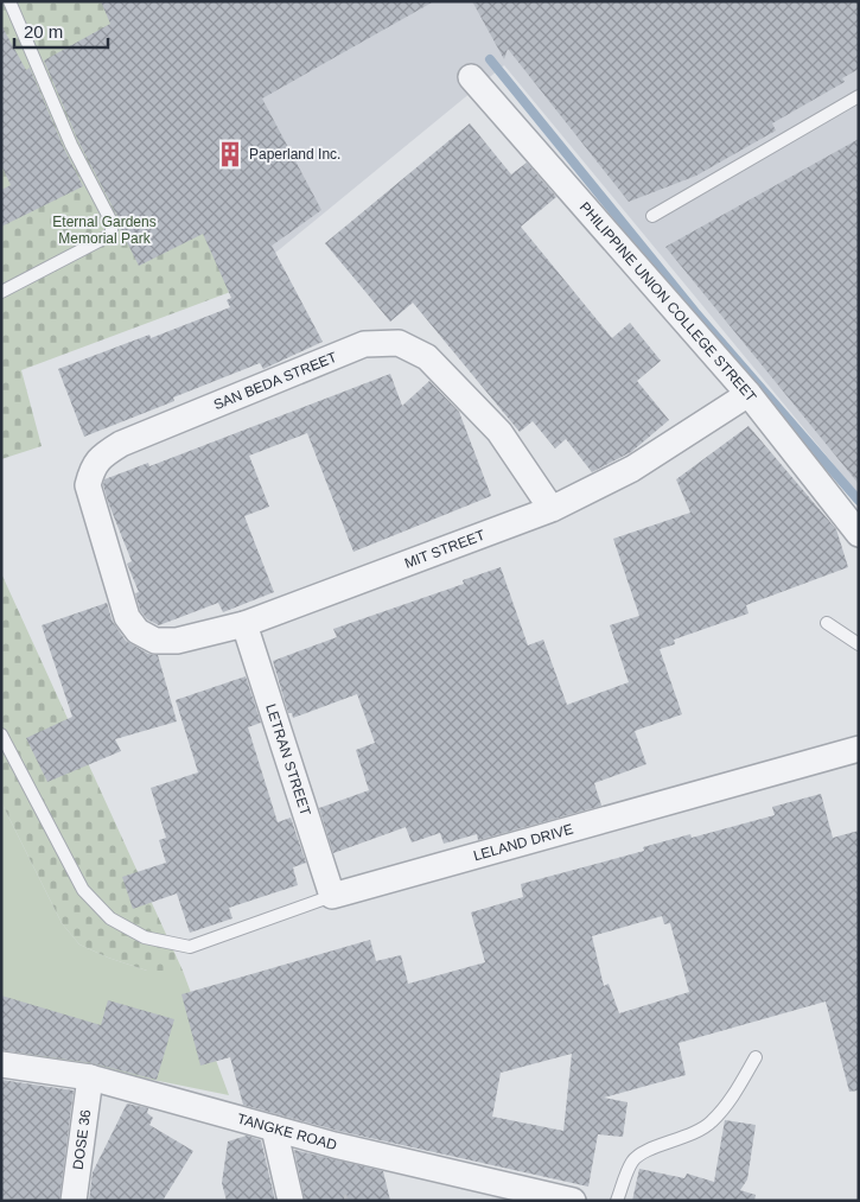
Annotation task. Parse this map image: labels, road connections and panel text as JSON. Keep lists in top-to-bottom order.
{
  "streets": {
    "street": [
      "PHILIPPINE UNION COLLEGE STREET",
      "SAN BEDA STREET",
      "MIT STREET",
      "LETRAN STREET",
      "LELAND DRIVE",
      "TANGKE ROAD",
      "DOSE 36"
    ]
  },
  "crossings": [
    ["PHILIPPINE UNION COLLEGE STREET", "MIT STREET"],
    ["SAN BEDA STREET", "MIT STREET"],
    ["MIT STREET", "LETRAN STREET"],
    ["LETRAN STREET", "LELAND DRIVE"],
    ["TANGKE ROAD", "DOSE 36"]
  ],
  "parks": ["Eternal Gardens Memorial Park"],
  "places": {
    "building": ["Paperland Inc."]
  },
  "scale_bar": "20 m"
}
